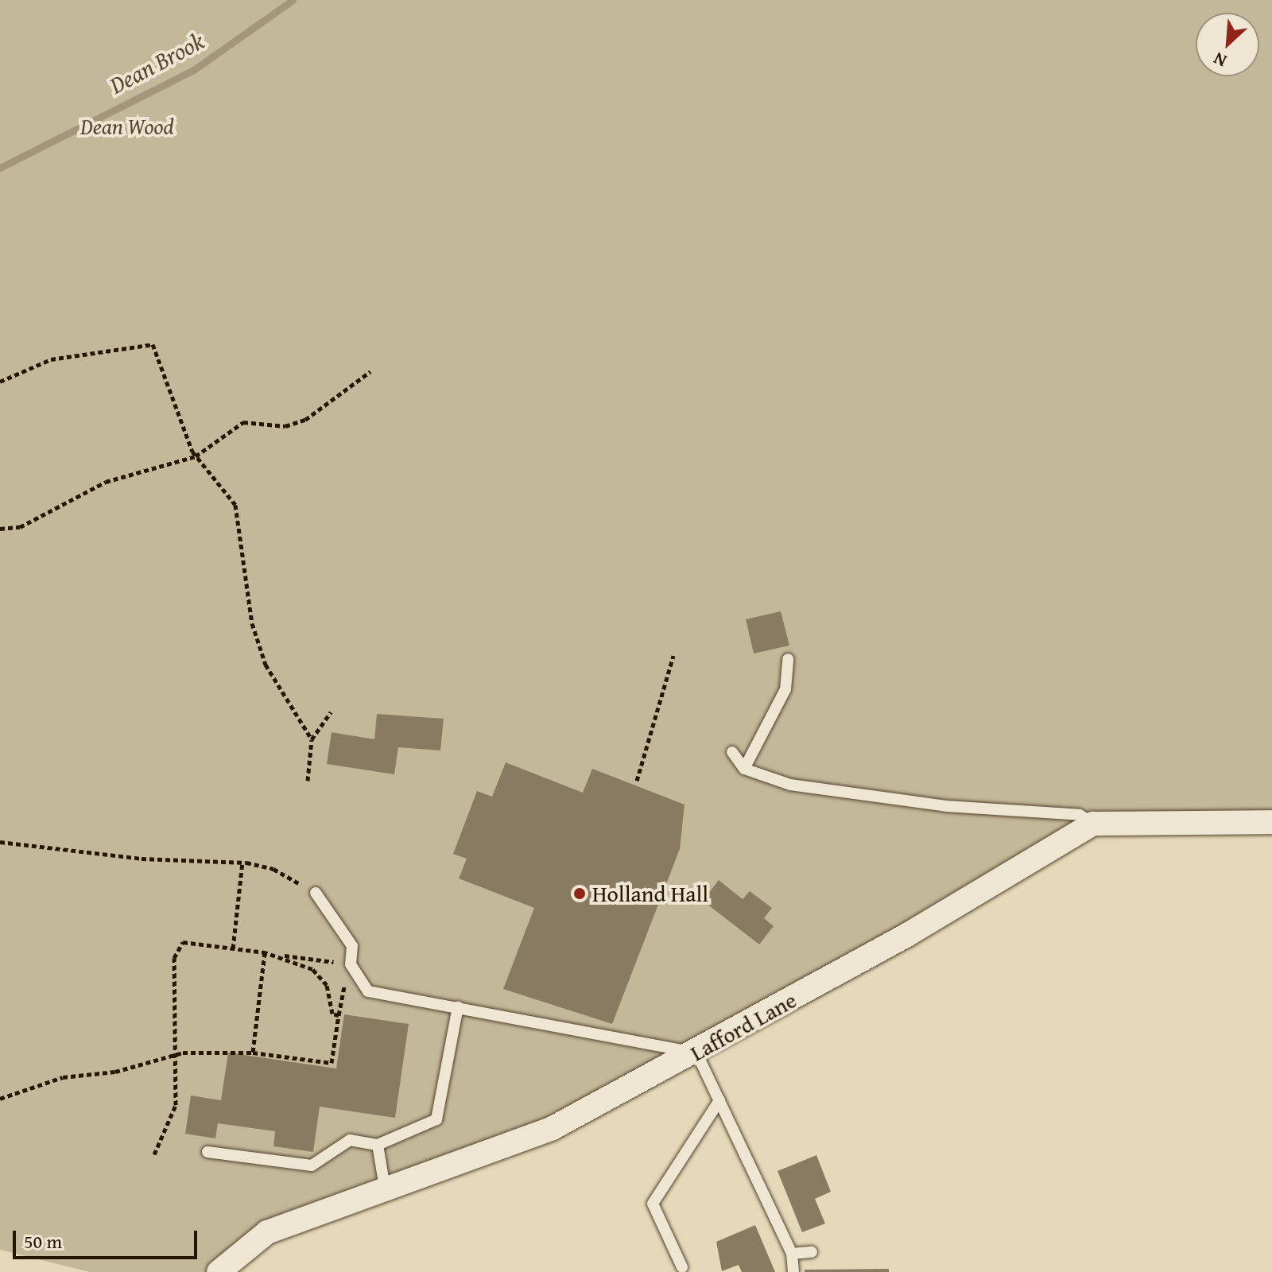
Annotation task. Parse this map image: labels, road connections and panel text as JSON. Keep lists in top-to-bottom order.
{
  "streets": {
    "street": ["Lafford Lane"]
  },
  "water": ["Dean Brook"],
  "parks": ["Dean Wood"],
  "places": ["Holland Hall"],
  "scale_bar": "50 m",
  "north": "bottom left"
}
